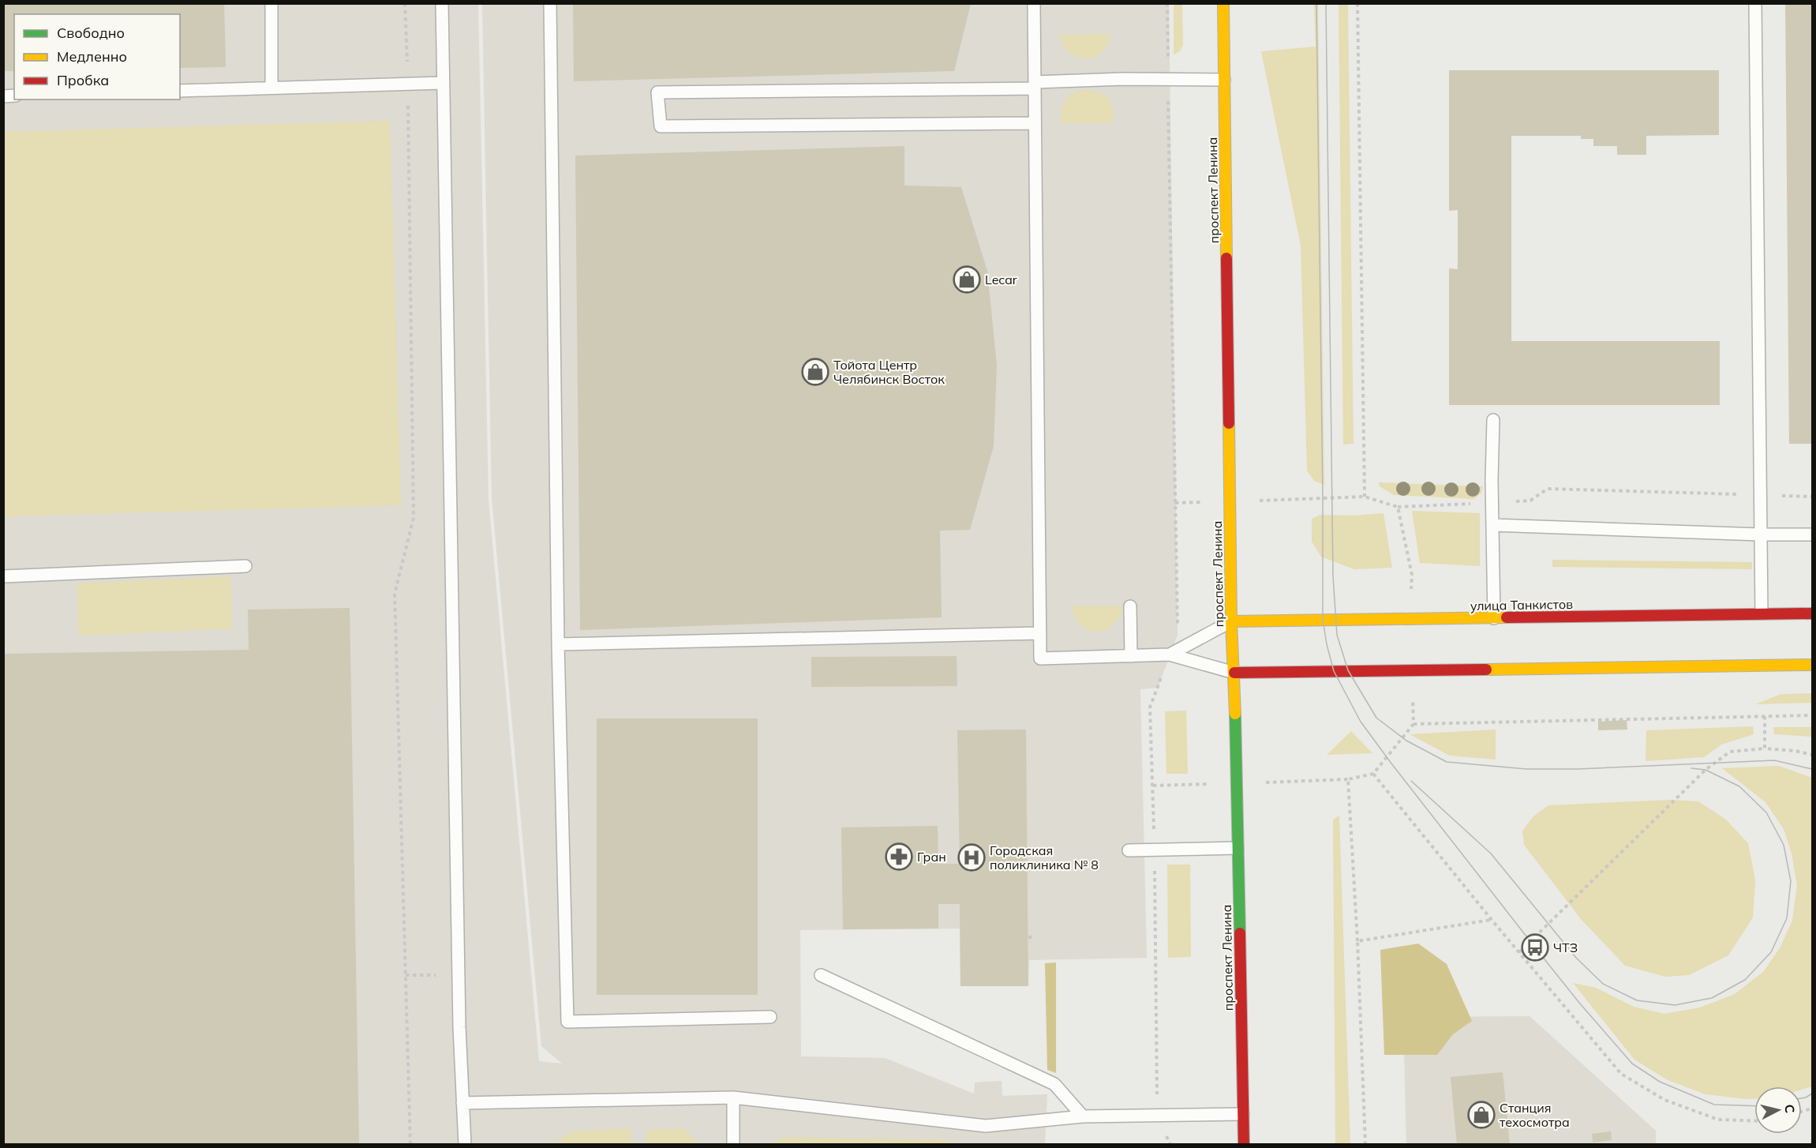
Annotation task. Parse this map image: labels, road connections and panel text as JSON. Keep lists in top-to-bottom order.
{
  "streets": {
    "main road": ["проспект Ленина", "улица Танкистов"]
  },
  "crossings": [
    ["проспект Ленина", "улица Танкистов"]
  ],
  "places": {
    "shop": ["Lecar", "Тойота Центр Челябинск Восток", "Станция техосмотра"],
    "pharmacy": ["Гран"],
    "hospital": ["Городская поликлиника № 8"],
    "bus stop": ["ЧТЗ"]
  },
  "legend": ["Свободно", "Медленно", "Пробка"],
  "north": "right"
}
